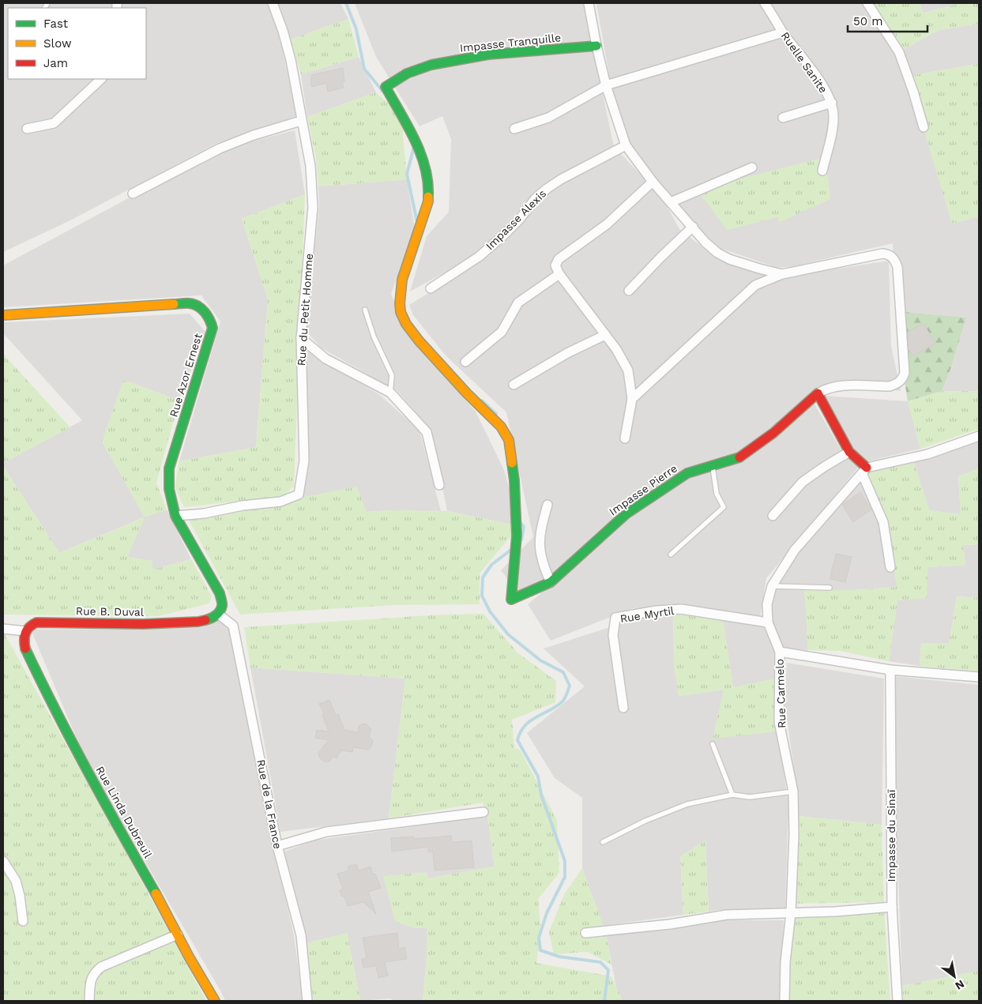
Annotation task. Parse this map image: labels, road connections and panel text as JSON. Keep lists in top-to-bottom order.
{
  "streets": {
    "street": [
      "Impasse Tranquille",
      "Ruelle Sanite",
      "Impasse Alexis",
      "Rue du Petit Homme",
      "Rue Azor Ernest",
      "Impasse Pierre",
      "Rue B. Duval",
      "Rue Myrtil",
      "Rue Carmelo",
      "Rue de la France",
      "Rue Linda Dubreuil",
      "Impasse du Sinaï"
    ]
  },
  "crossings": [
    ["Impasse Tranquille", "Impasse Pierre"],
    ["Rue du Petit Homme", "Rue Azor Ernest"],
    ["Rue Azor Ernest", "Rue B. Duval"],
    ["Rue Azor Ernest", "Rue de la France"],
    ["Rue B. Duval", "Rue de la France"],
    ["Rue B. Duval", "Rue Linda Dubreuil"],
    ["Rue Myrtil", "Rue Carmelo"]
  ],
  "legend": ["Fast", "Slow", "Jam"],
  "scale_bar": "50 m",
  "north": "bottom right"
}
